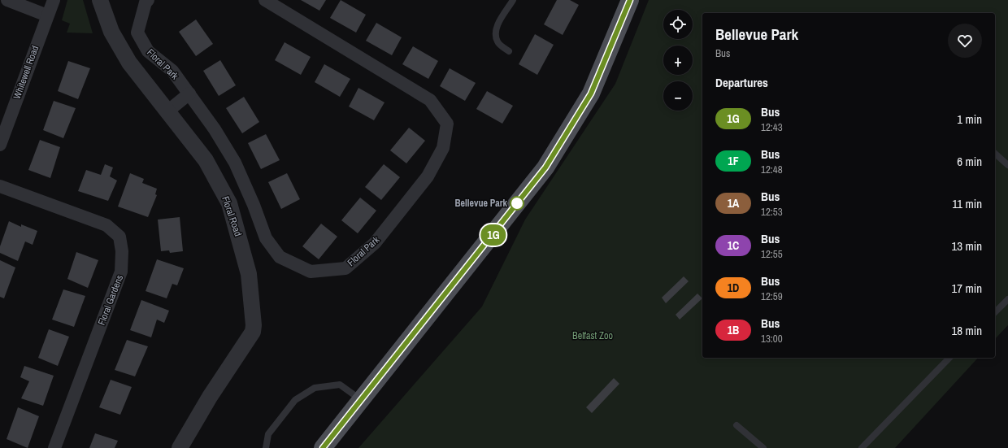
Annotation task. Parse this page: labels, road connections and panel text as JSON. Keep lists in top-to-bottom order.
{
  "streets": {
    "street": [
      "Floral Park",
      "Whitewell Road",
      "Floral Road",
      "Floral Gardens"
    ]
  },
  "parks": ["Belfast Zoo"],
  "places": ["Bellevue Park"],
  "lines": ["bus line 1G"],
  "page": {
    "on_map": "1G",
    "map_buttons": ["+", "−"],
    "heading": [
      ["Bellevue Park", "Bus"],
      "Departures"
    ],
    "list": [
      {
        "mark": "1G",
        "name": "Bus",
        "note": "12:43",
        "value": "1 min"
      },
      {
        "mark": "1F",
        "name": "Bus",
        "note": "12:48",
        "value": "6 min"
      },
      {
        "mark": "1A",
        "name": "Bus",
        "note": "12:53",
        "value": "11 min"
      },
      {
        "mark": "1C",
        "name": "Bus",
        "note": "12:55",
        "value": "13 min"
      },
      {
        "mark": "1D",
        "name": "Bus",
        "note": "12:59",
        "value": "17 min"
      },
      {
        "mark": "1B",
        "name": "Bus",
        "note": "13:00",
        "value": "18 min"
      }
    ]
  }
}
